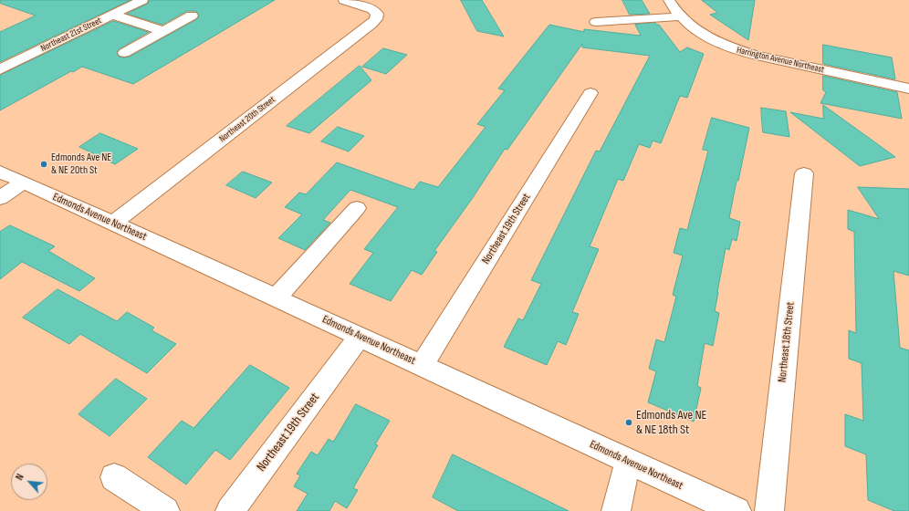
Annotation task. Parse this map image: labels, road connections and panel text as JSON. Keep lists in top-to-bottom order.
{
  "streets": {
    "street": [
      "Northeast 21st Street",
      "Harrington Avenue Northeast",
      "Northeast 20th Street",
      "Edmonds Avenue Northeast",
      "Northeast 19th Street",
      "Northeast 18th Street"
    ]
  },
  "crossings": [
    ["Northeast 20th Street", "Edmonds Avenue Northeast"],
    ["Edmonds Avenue Northeast", "Northeast 19th Street"]
  ],
  "places": ["Edmonds Ave NE & NE 20th St", "Edmonds Ave NE & NE 18th St"],
  "north": "top left"
}
